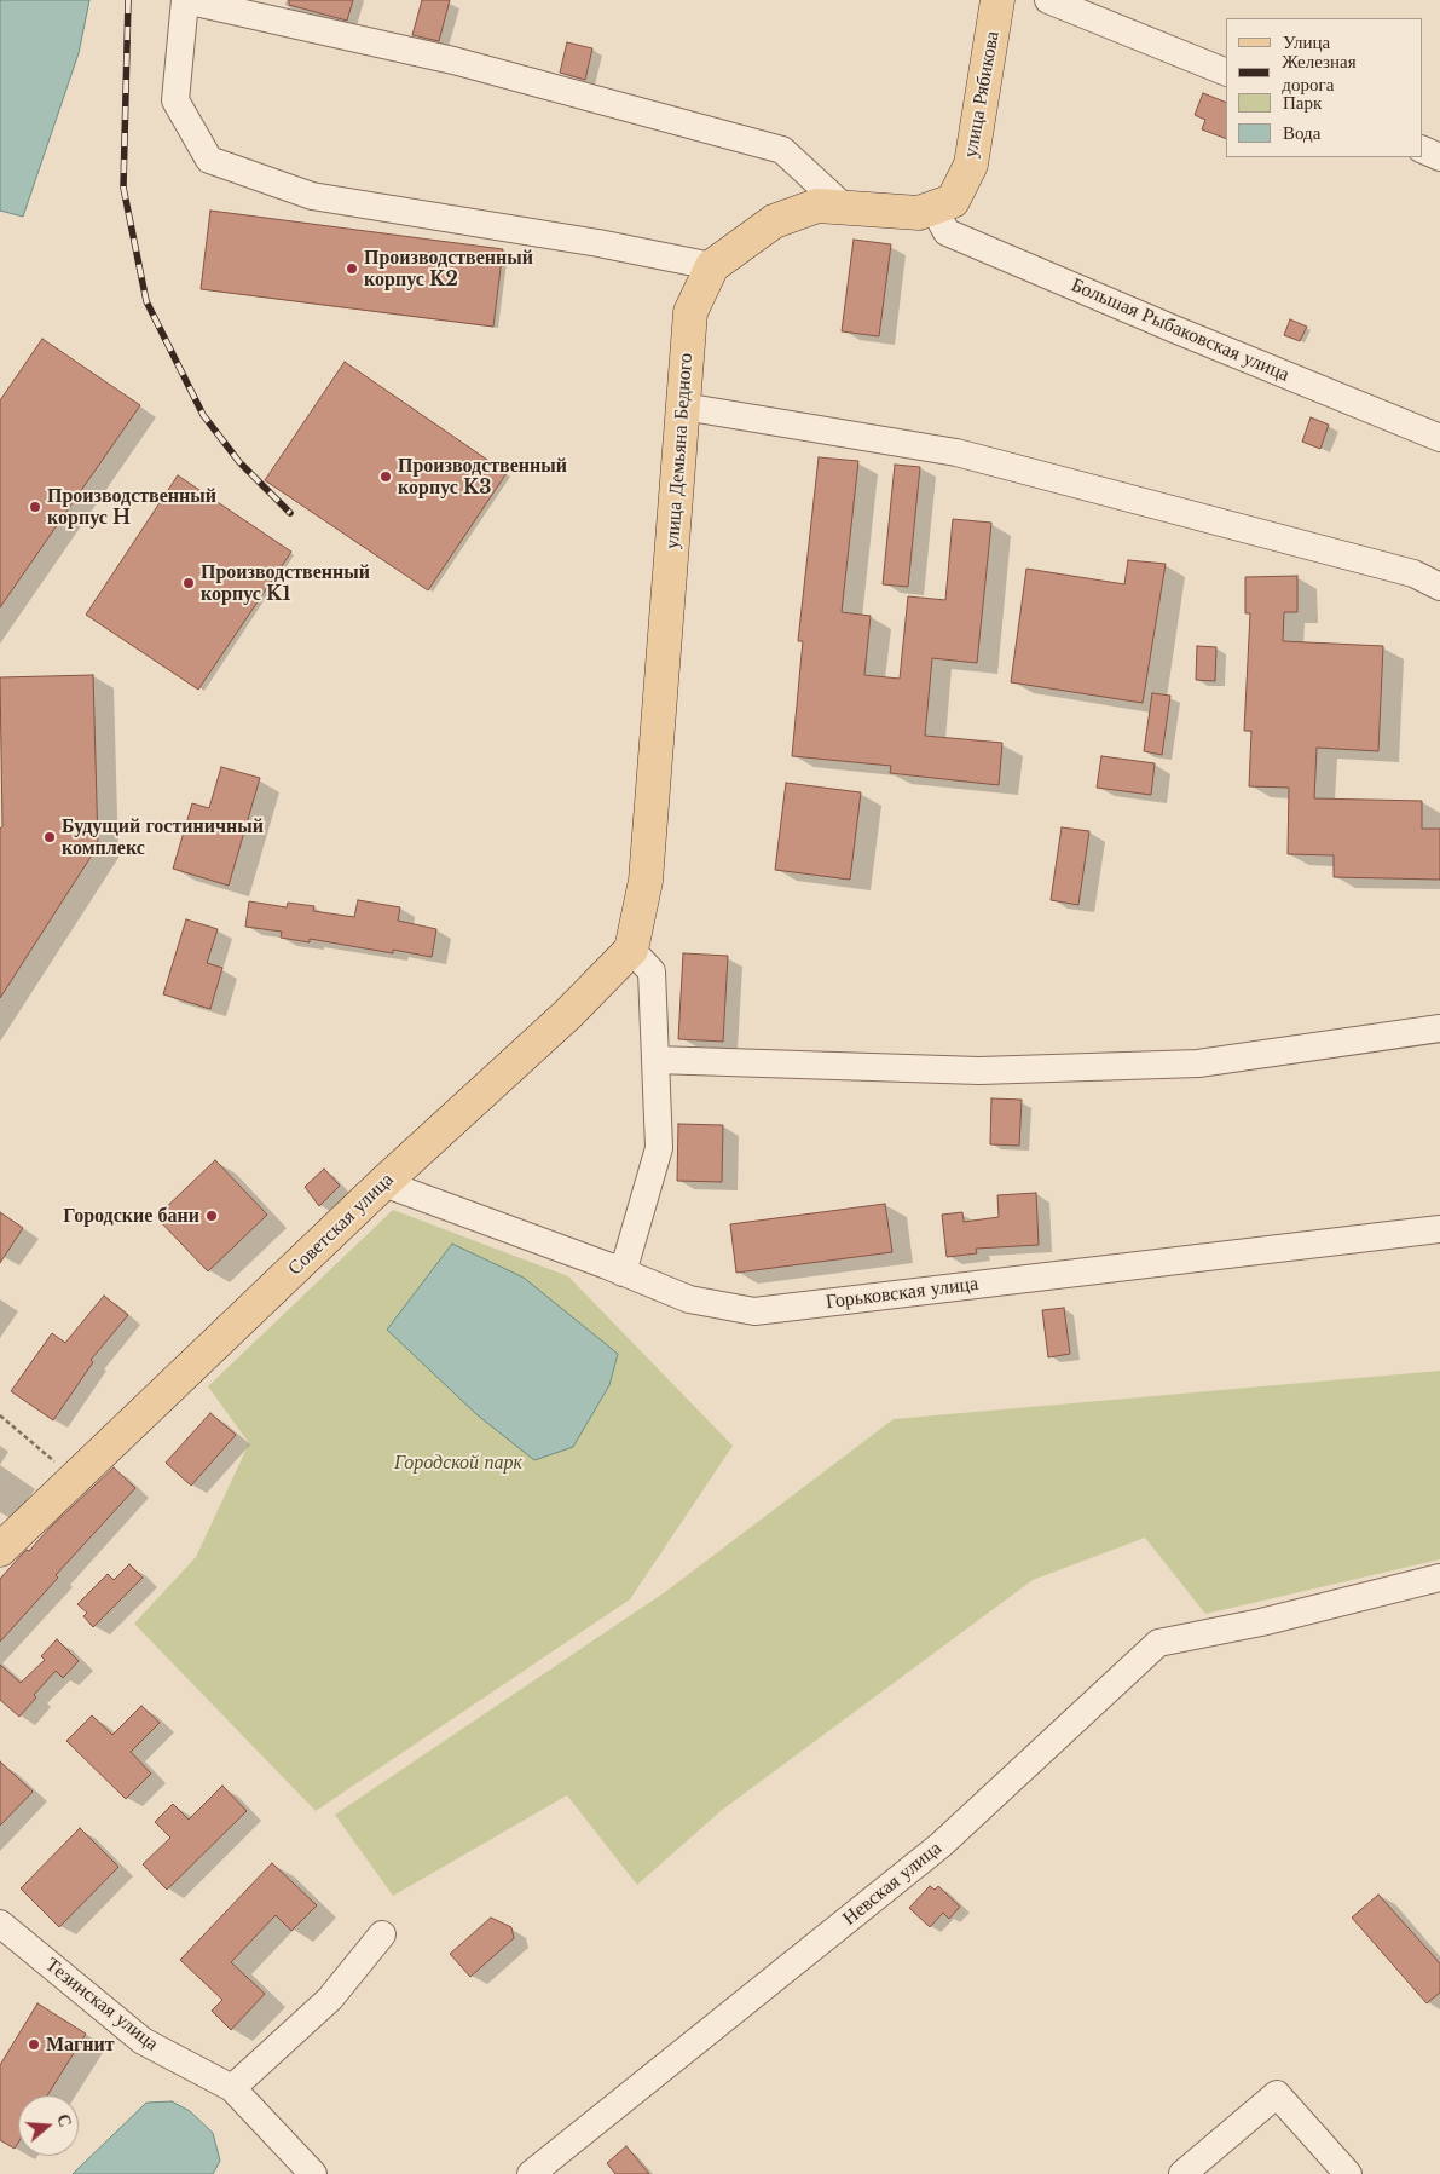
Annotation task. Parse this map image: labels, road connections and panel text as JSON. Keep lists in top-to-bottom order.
{
  "streets": {
    "main road": ["улица Рябикова", "улица Демьяна Бедного", "Советская улица"],
    "street": [
      "Большая Рыбаковская улица",
      "Горьковская улица",
      "Невская улица",
      "Тезинская улица"
    ]
  },
  "crossings": [
    ["улица Рябикова", "Большая Рыбаковская улица"],
    ["улица Рябикова", "улица Демьяна Бедного"],
    ["Большая Рыбаковская улица", "улица Демьяна Бедного"],
    ["улица Демьяна Бедного", "Советская улица"],
    ["Советская улица", "Горьковская улица"]
  ],
  "parks": ["Городской парк"],
  "places": [
    "Производственный корпус K2",
    "Производственный корпус K3",
    "Производственный корпус H",
    "Производственный корпус K1",
    "Будущий гостиничный комплекс",
    "Городские бани",
    "Магнит"
  ],
  "legend": [
    "Улица",
    "Железная дорога",
    "Парк",
    "Вода"
  ],
  "north": "right"
}
